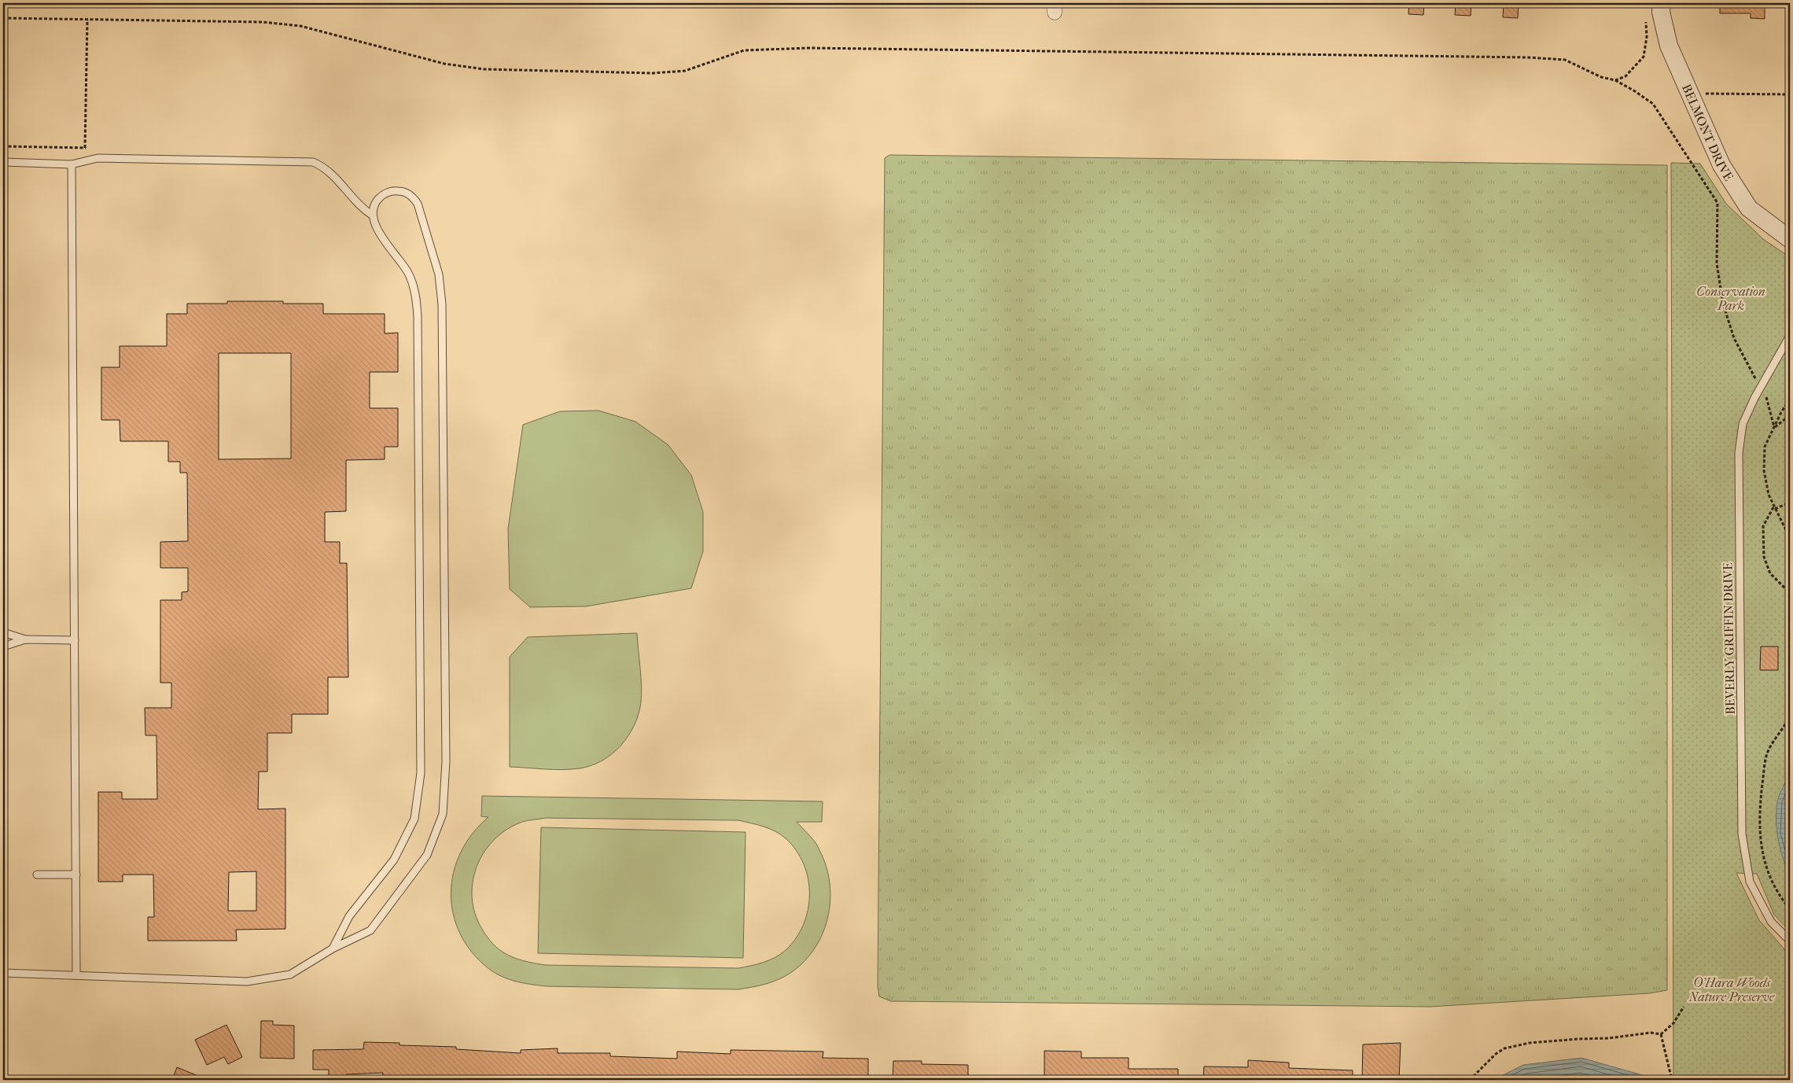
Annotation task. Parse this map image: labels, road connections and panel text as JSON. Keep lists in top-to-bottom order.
{
  "streets": {
    "street": ["BELMONT DRIVE"],
    "lane": ["BEVERLY GRIFFIN DRIVE"]
  },
  "parks": ["Conservation Park", "O'Hara Woods Nature Preserve"]
}
